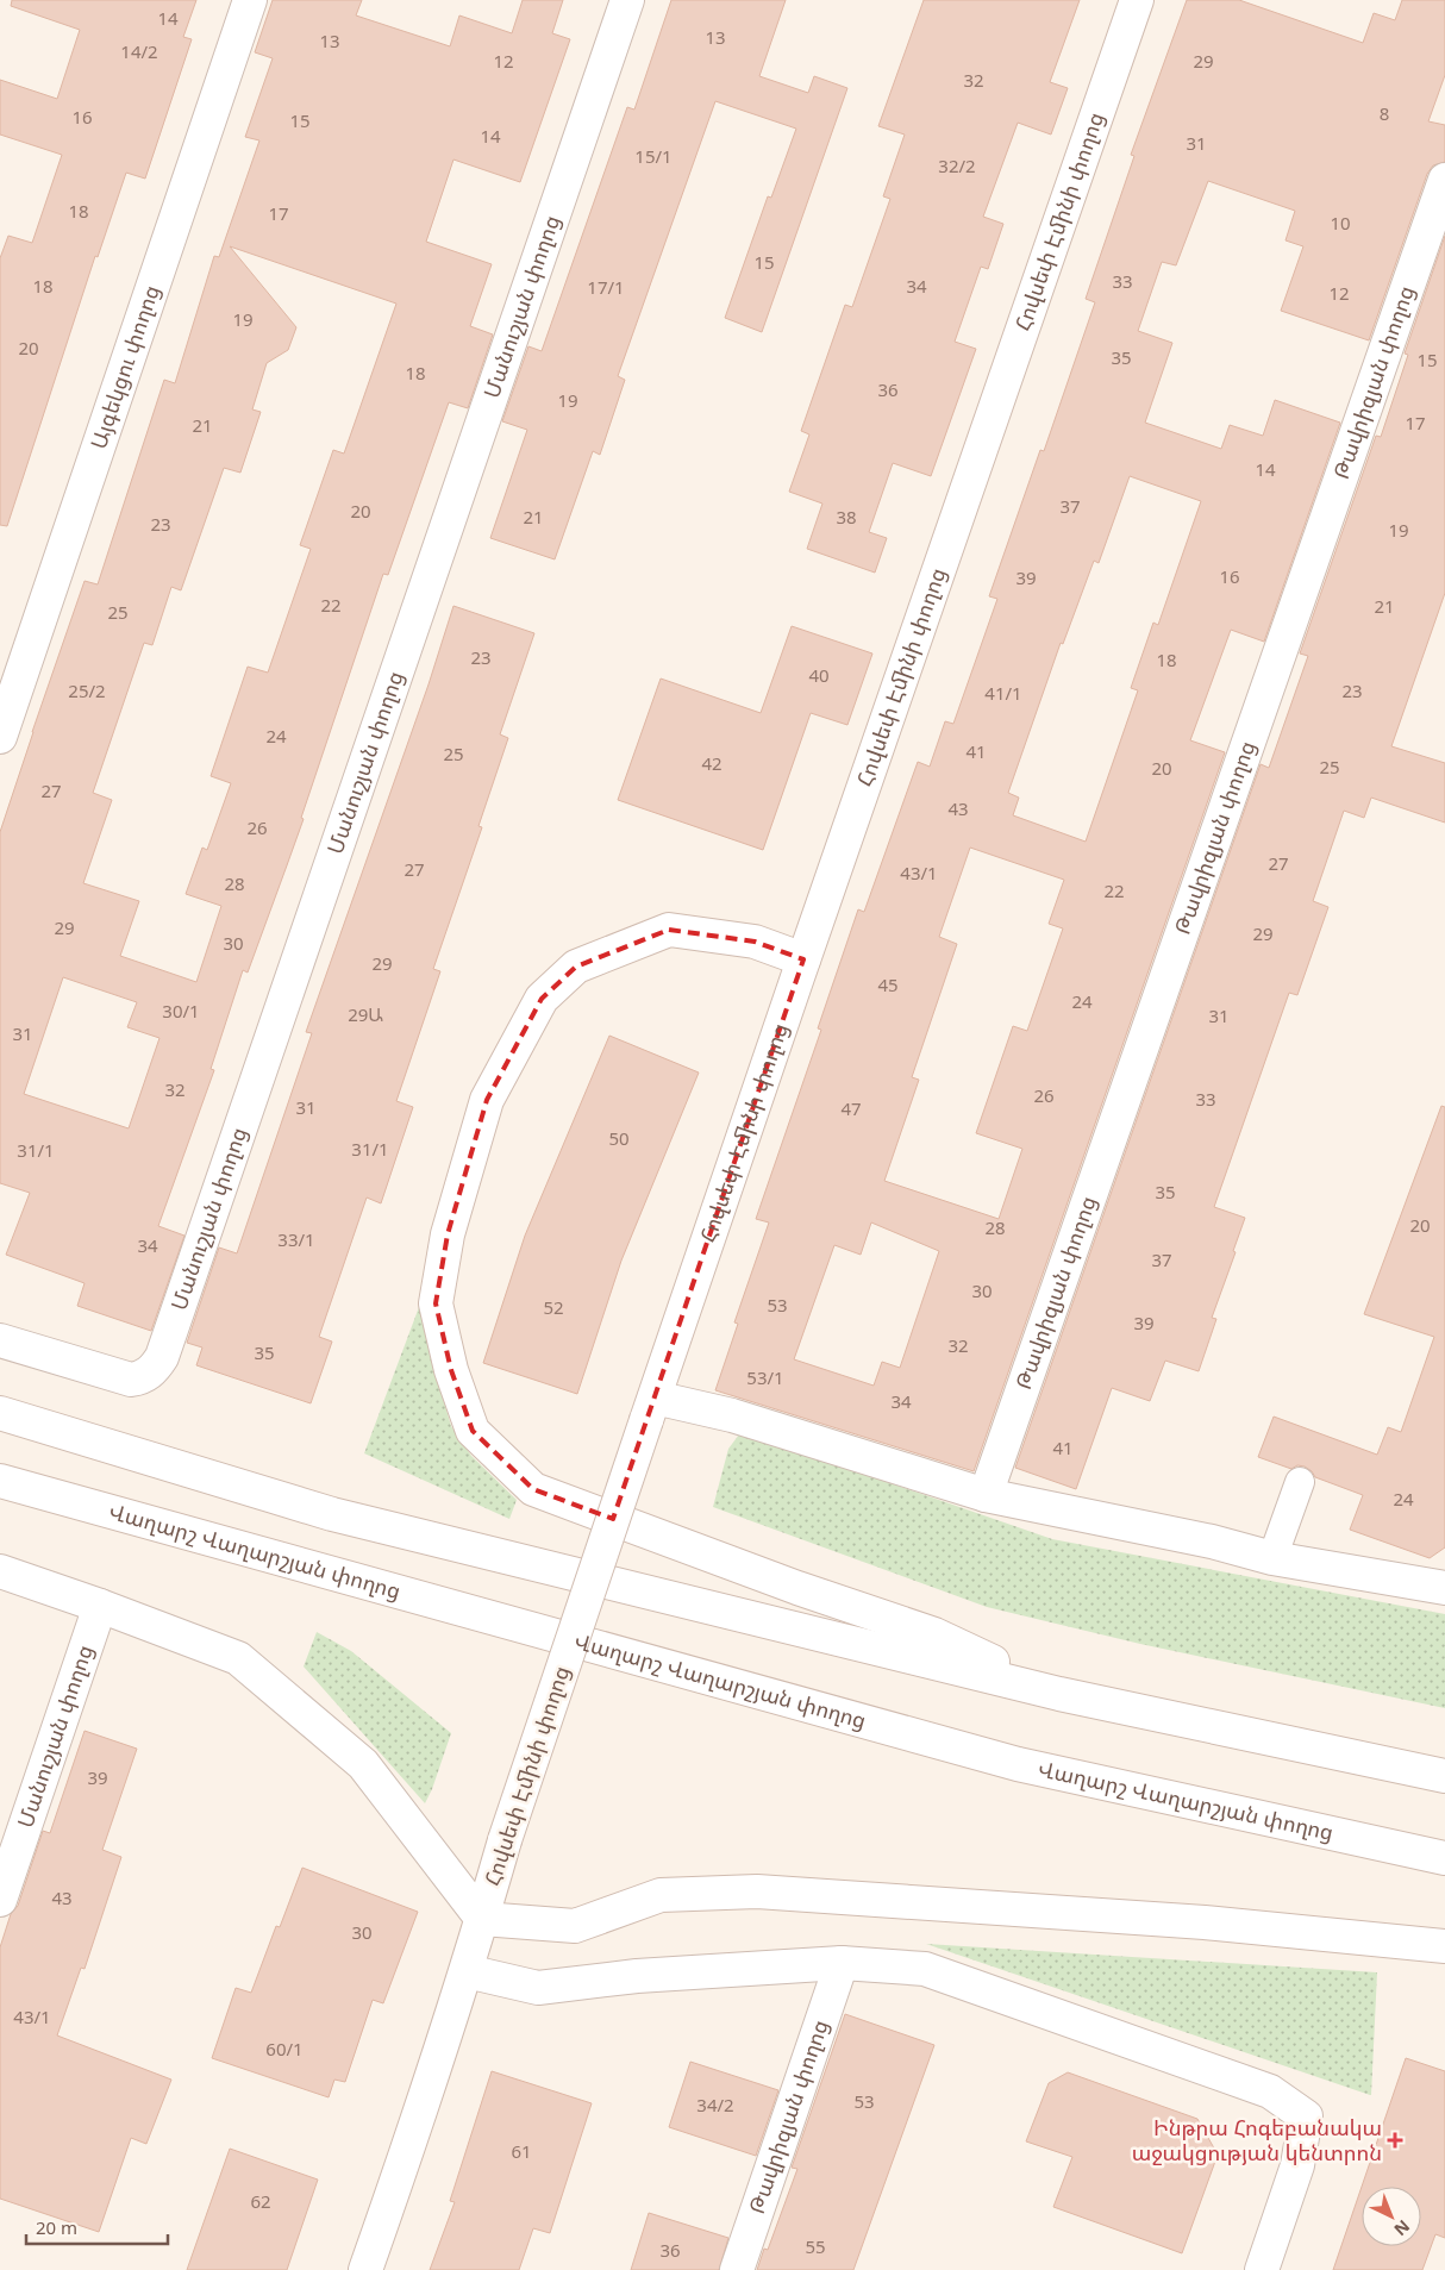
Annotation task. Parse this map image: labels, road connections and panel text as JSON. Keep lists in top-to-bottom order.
{
  "streets": {
    "street": [
      "Հովսեփ Էմինի փողոց",
      "Մանուշյան փողոց",
      "Այգեկցու փողոց",
      "Թավրիզյան փողոց",
      "Վաղարշ Վաղարշյան փողոց"
    ]
  },
  "places": {
    "health": ["Ինթրա Հոգեբանակա աջակցության կենտրոն"]
  },
  "house_numbers": [
    "14",
    "13",
    "13",
    "14/2",
    "12",
    "29",
    "32",
    "8",
    "16",
    "15",
    "14",
    "31",
    "15/1",
    "32/2",
    "18",
    "17",
    "10",
    "15",
    "33",
    "18",
    "34",
    "17/1",
    "12",
    "19",
    "20",
    "35",
    "15",
    "18",
    "36",
    "19",
    "17",
    "21",
    "14",
    "37",
    "20",
    "21",
    "38",
    "23",
    "19",
    "16",
    "39",
    "22",
    "21",
    "25",
    "23",
    "18",
    "40",
    "25/2",
    "23",
    "41/1",
    "24",
    "41",
    "25",
    "42",
    "25",
    "20",
    "27",
    "43",
    "26",
    "27",
    "27",
    "43/1",
    "28",
    "22",
    "29",
    "29",
    "30",
    "29",
    "45",
    "24",
    "30/1",
    "29Ա",
    "31",
    "31",
    "32",
    "26",
    "33",
    "31",
    "47",
    "50",
    "31/1",
    "31/1",
    "35",
    "20",
    "28",
    "33/1",
    "34",
    "37",
    "30",
    "53",
    "52",
    "39",
    "32",
    "35",
    "53/1",
    "34",
    "41",
    "24",
    "39",
    "43",
    "30",
    "43/1",
    "60/1",
    "53",
    "34/2",
    "61",
    "62",
    "55",
    "36"
  ],
  "scale_bar": "20 m",
  "north": "bottom right"
}
